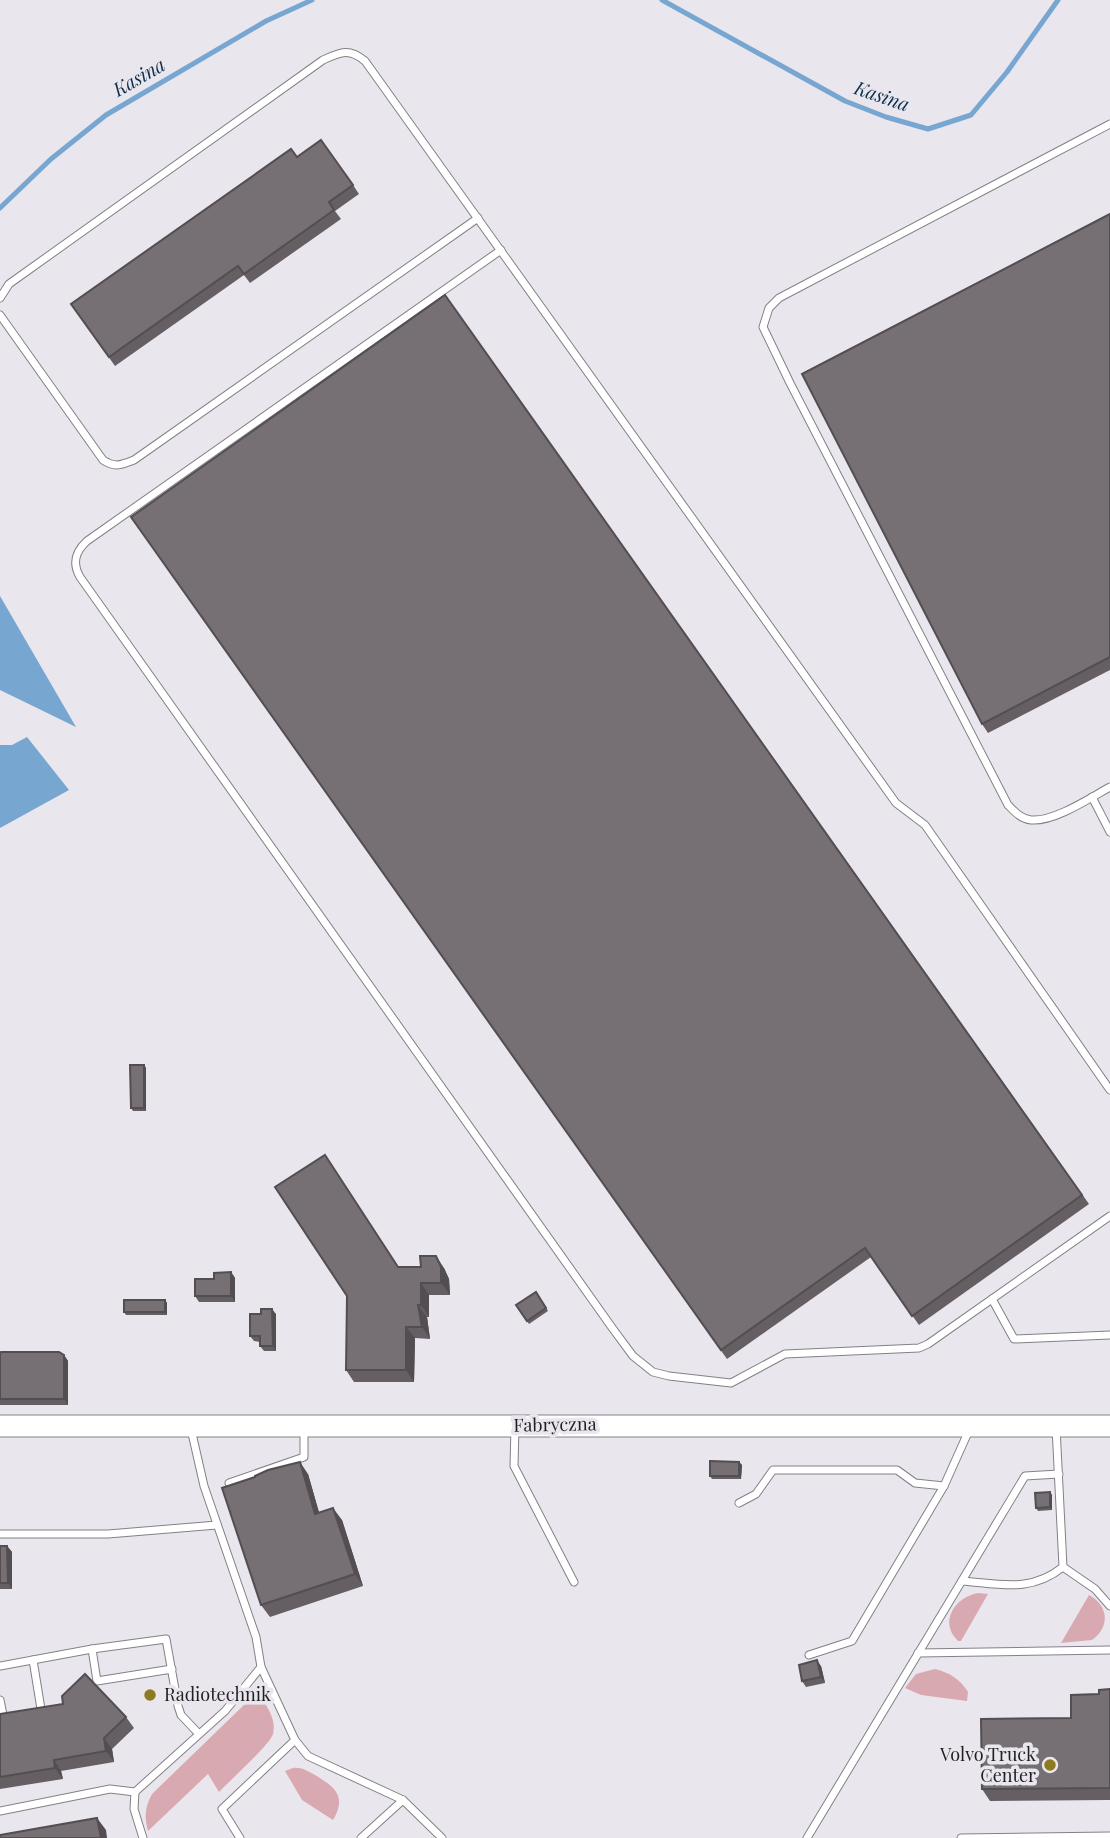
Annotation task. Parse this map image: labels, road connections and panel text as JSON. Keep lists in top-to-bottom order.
{
  "streets": {
    "main road": ["Fabryczna"]
  },
  "water": ["Kasina"],
  "places": ["Radiotechnik", "Volvo Truck Center"]
}
